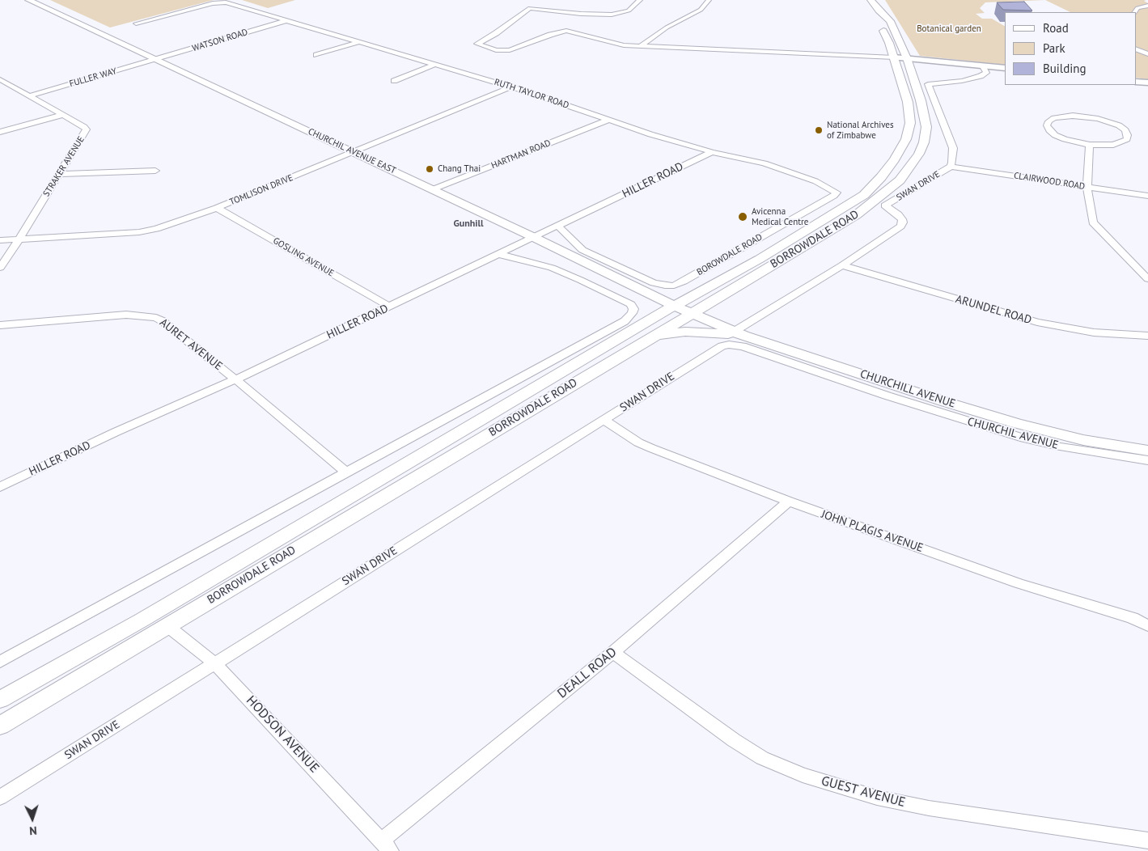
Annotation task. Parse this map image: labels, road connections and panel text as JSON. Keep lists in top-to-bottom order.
{
  "streets": {
    "main road": ["CHURCHIL AVENUE EAST", "BORROWDALE ROAD", "CHURCHILL AVENUE"],
    "street": [
      "WATSON ROAD",
      "FULLER WAY",
      "RUTH TAYLOR ROAD",
      "HARTMAN ROAD",
      "STRAKER AVENUE",
      "HILLER ROAD",
      "CLAIRWOOD ROAD",
      "SWAN DRIVE",
      "TOMLISON DRIVE",
      "BOROWDALE ROAD",
      "GOSLING AVENUE",
      "ARUNDEL ROAD",
      "AURET AVENUE",
      "CHURCHIL AVENUE",
      "JOHN PLAGIS AVENUE",
      "DEALL ROAD",
      "HODSON AVENUE",
      "GUEST AVENUE"
    ]
  },
  "crossings": [
    ["WATSON ROAD", "FULLER WAY"],
    ["WATSON ROAD", "RUTH TAYLOR ROAD"],
    ["WATSON ROAD", "CHURCHIL AVENUE EAST"],
    ["FULLER WAY", "CHURCHIL AVENUE EAST"],
    ["FULLER WAY", "STRAKER AVENUE"],
    ["RUTH TAYLOR ROAD", "HARTMAN ROAD"],
    ["RUTH TAYLOR ROAD", "HILLER ROAD"],
    ["RUTH TAYLOR ROAD", "TOMLISON DRIVE"],
    ["RUTH TAYLOR ROAD", "BOROWDALE ROAD"],
    ["CHURCHIL AVENUE EAST", "HARTMAN ROAD"],
    ["CHURCHIL AVENUE EAST", "HILLER ROAD"],
    ["CHURCHIL AVENUE EAST", "TOMLISON DRIVE"],
    ["CHURCHIL AVENUE EAST", "BORROWDALE ROAD"],
    ["CHURCHIL AVENUE EAST", "CHURCHILL AVENUE"],
    ["STRAKER AVENUE", "TOMLISON DRIVE"],
    ["HILLER ROAD", "BOROWDALE ROAD"],
    ["HILLER ROAD", "GOSLING AVENUE"],
    ["HILLER ROAD", "AURET AVENUE"],
    ["CLAIRWOOD ROAD", "SWAN DRIVE"],
    ["SWAN DRIVE", "ARUNDEL ROAD"],
    ["SWAN DRIVE", "CHURCHILL AVENUE"],
    ["SWAN DRIVE", "JOHN PLAGIS AVENUE"],
    ["SWAN DRIVE", "HODSON AVENUE"],
    ["TOMLISON DRIVE", "GOSLING AVENUE"],
    ["BORROWDALE ROAD", "CHURCHILL AVENUE"],
    ["BORROWDALE ROAD", "HODSON AVENUE"],
    ["CHURCHILL AVENUE", "CHURCHIL AVENUE"],
    ["JOHN PLAGIS AVENUE", "DEALL ROAD"],
    ["DEALL ROAD", "HODSON AVENUE"],
    ["DEALL ROAD", "GUEST AVENUE"]
  ],
  "districts": ["Gunhill"],
  "parks": ["Botanical garden"],
  "places": ["National Archives of Zimbabwe", "Chang Thai", "Avicenna Medical Centre"],
  "legend": ["Road", "Park", "Building"],
  "north": "bottom"
}
